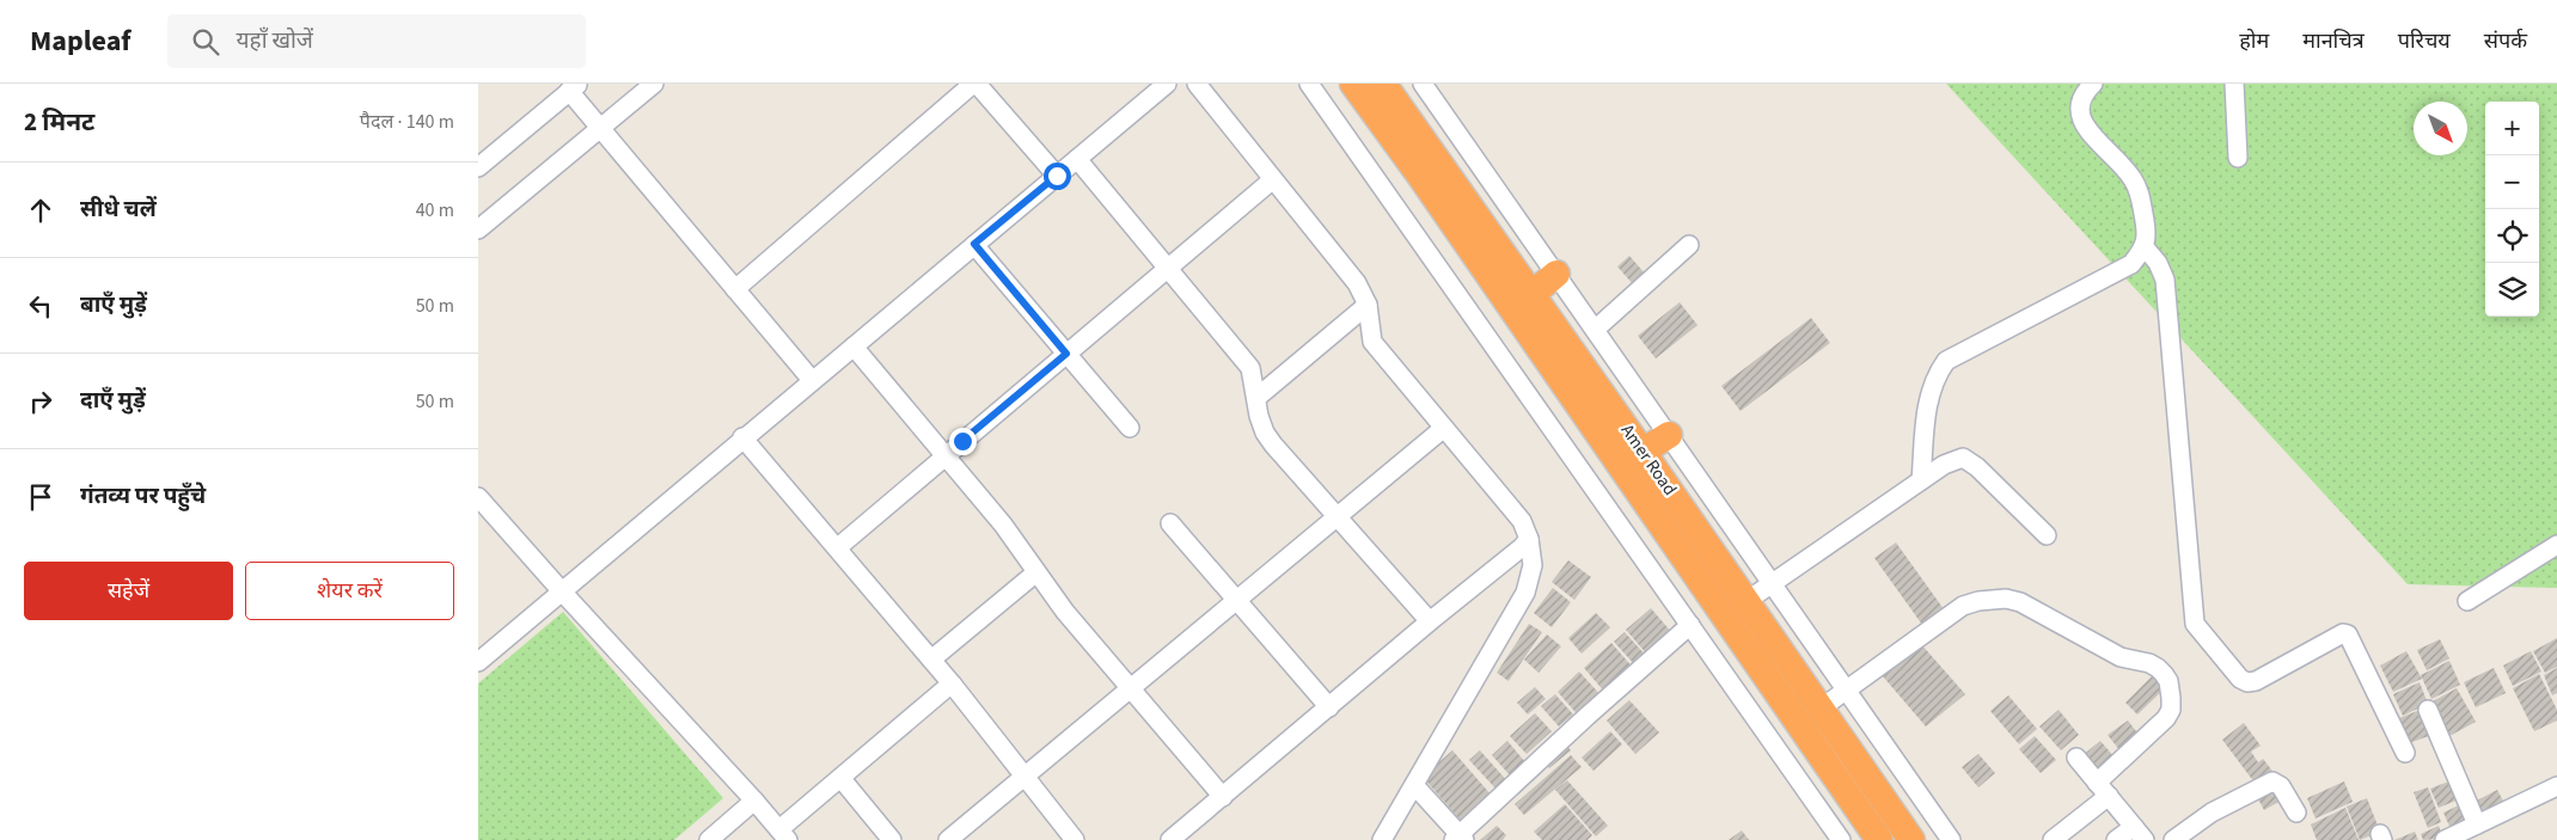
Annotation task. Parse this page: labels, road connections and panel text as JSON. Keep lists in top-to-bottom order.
{
  "streets": {
    "highway": ["Amer Road"]
  },
  "north": "bottom right",
  "page": {
    "header": "Mapleaf",
    "search": "यहाँ खोजें",
    "nav": [
      "होम",
      "मानचित्र",
      "परिचय",
      "संपर्क"
    ],
    "heading": ["2 मिनट", "पैदल · 140 m"],
    "map_buttons": ["+", "−"],
    "list": [
      ["सीधे चलें", "40 m"],
      ["बाएँ मुड़ें", "50 m"],
      ["दाएँ मुड़ें", "50 m"],
      "गंतव्य पर पहुँचे"
    ],
    "buttons": ["सहेजें", "शेयर करें"]
  }
}
